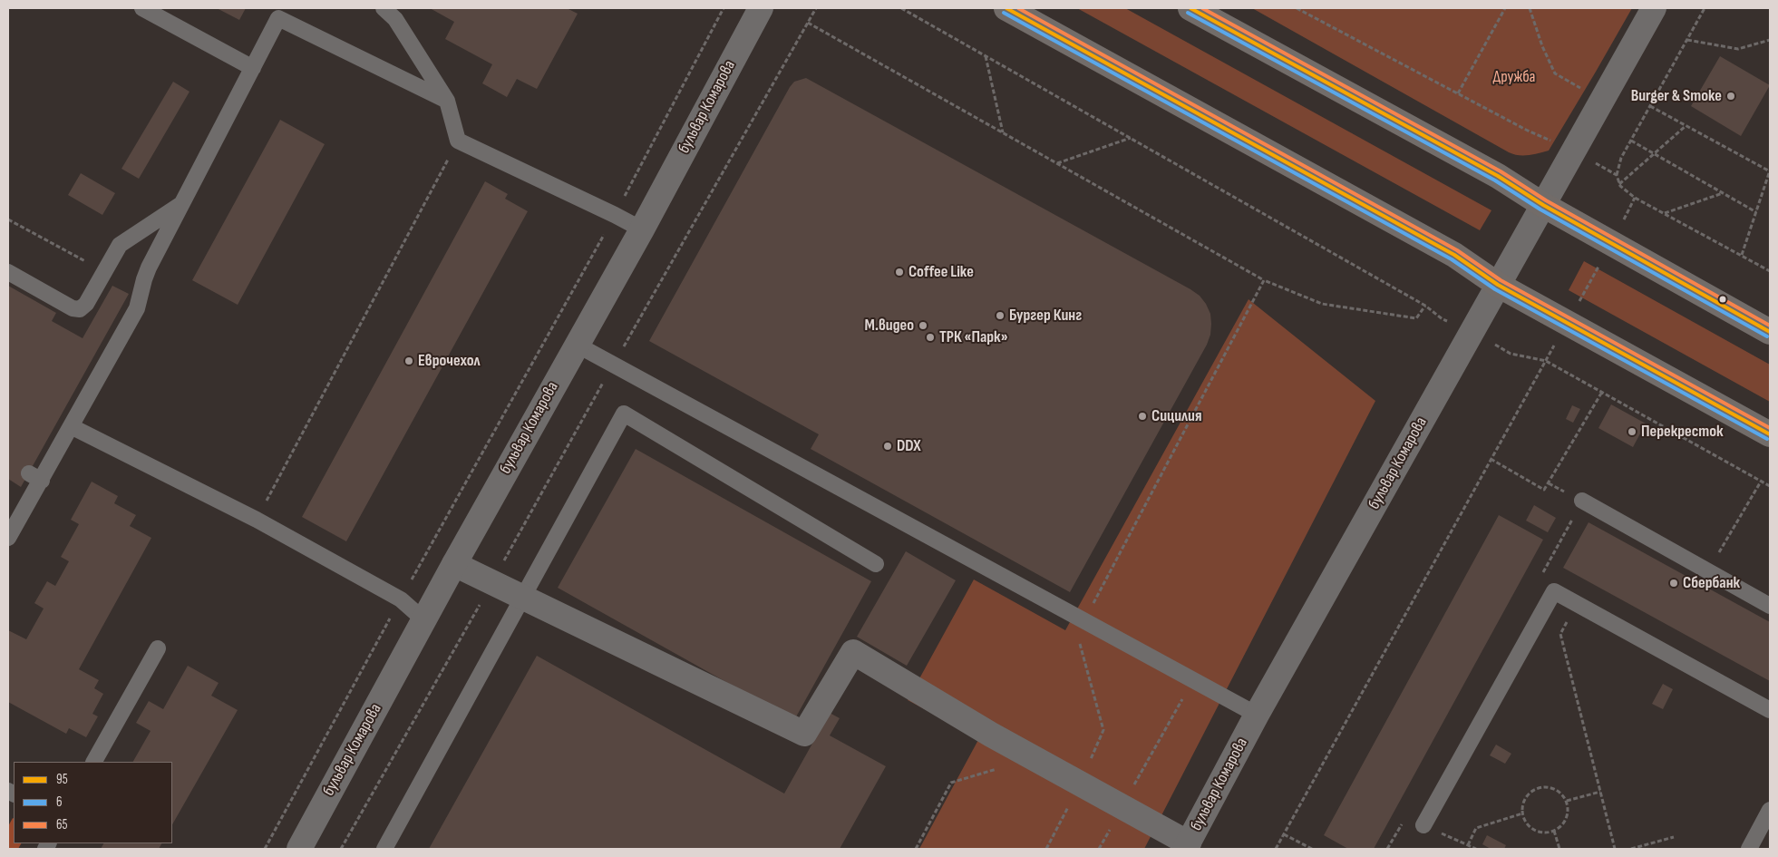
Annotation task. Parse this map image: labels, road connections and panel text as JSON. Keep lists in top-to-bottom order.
{
  "streets": {
    "street": ["бульвар Комарова"]
  },
  "parks": ["Дружба"],
  "places": [
    "Burger & Smoke",
    "Coffee Like",
    "Бургер Кинг",
    "М.видео",
    "ТРК «Парк»",
    "Еврочехол",
    "Сицилия",
    "Перекресток",
    "DDX",
    "Сбербанк"
  ],
  "lines": ["transit line 95", "transit line 65", "transit line 6"],
  "legend": ["95", "6", "65"]
}
